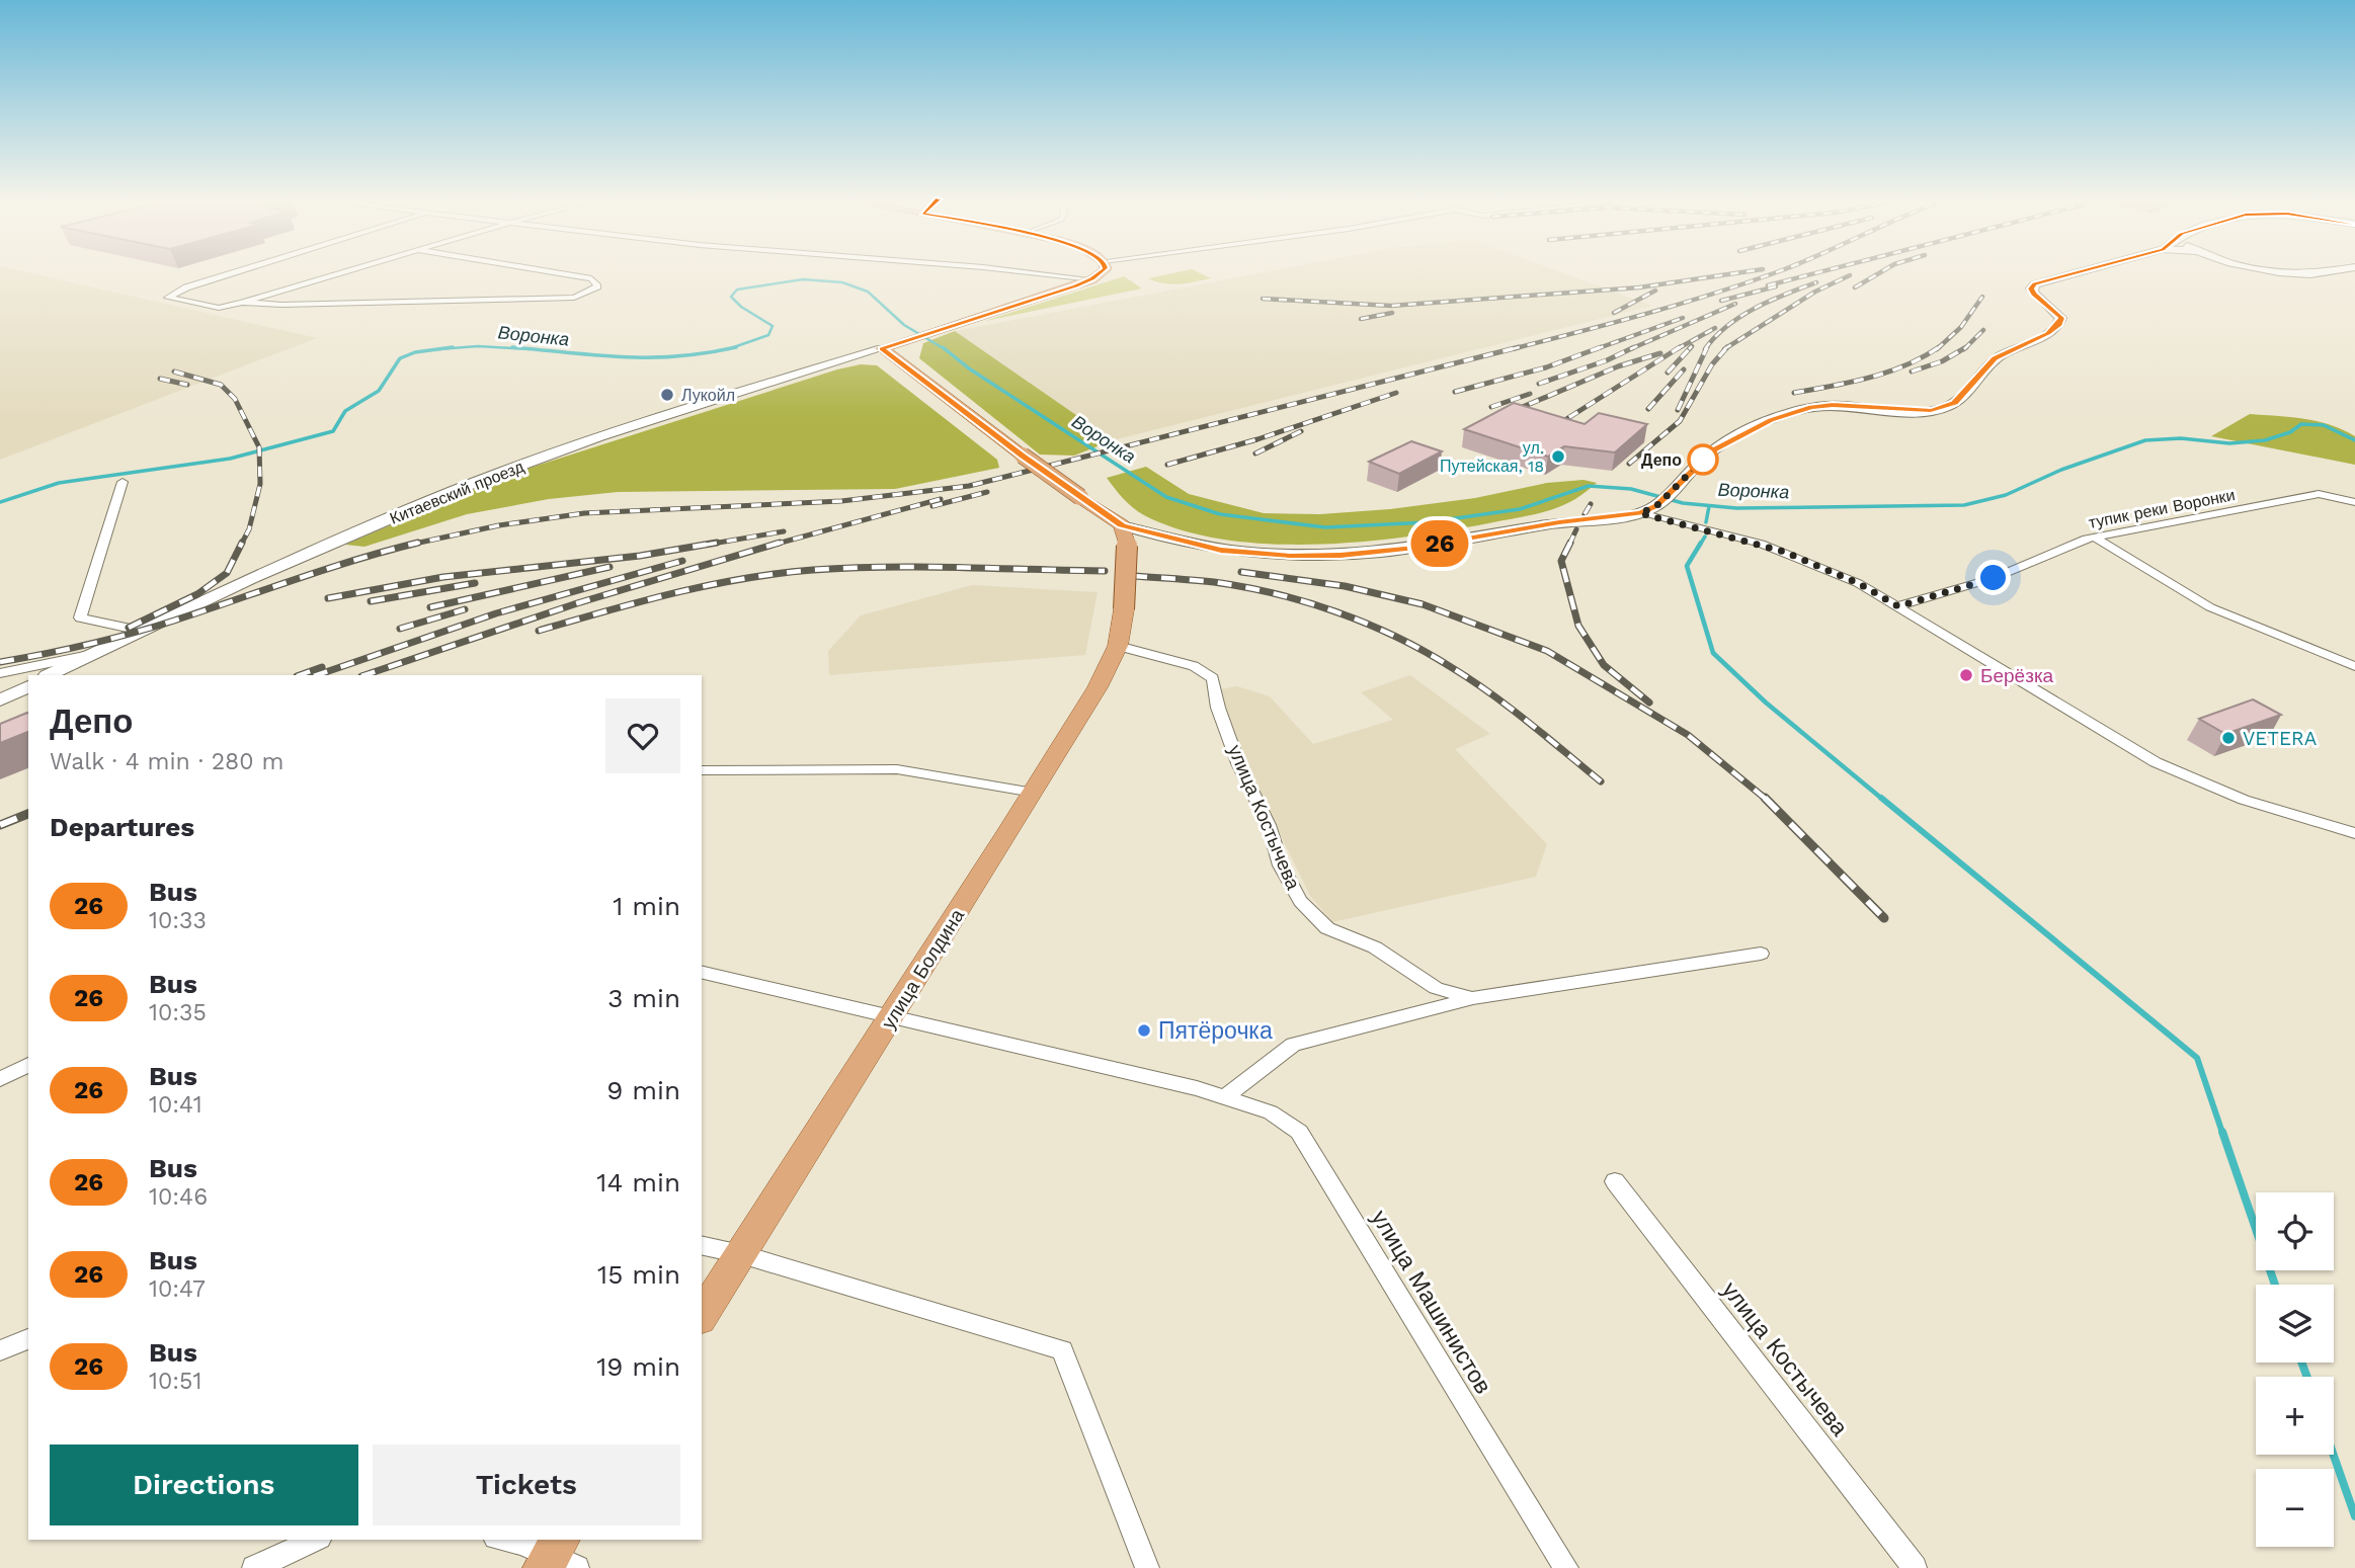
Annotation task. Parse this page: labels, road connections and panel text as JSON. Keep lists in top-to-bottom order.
{
  "streets": {
    "main road": ["улица Болдина"],
    "street": [
      "Китаевский проезд",
      "тупик реки Воронки",
      "улица Костычева",
      "улица Машинистов"
    ]
  },
  "crossings": [
    ["улица Костычева", "улица Болдина"],
    ["улица Болдина", "улица Машинистов"]
  ],
  "water": ["Воронка"],
  "places": [
    "Лукойл",
    "ул. Путейская, 18",
    "Депо",
    "Берёзка",
    "VETERA",
    "Пятёрочка"
  ],
  "lines": ["bus line 26"],
  "page": {
    "on_map": "26",
    "heading": [
      ["Депо", "Walk · 4 min · 280 m"],
      "Departures"
    ],
    "list": [
      {
        "mark": "26",
        "name": "Bus",
        "note": "10:33",
        "value": "1 min"
      },
      {
        "mark": "26",
        "name": "Bus",
        "note": "10:35",
        "value": "3 min"
      },
      {
        "mark": "26",
        "name": "Bus",
        "note": "10:41",
        "value": "9 min"
      },
      {
        "mark": "26",
        "name": "Bus",
        "note": "10:46",
        "value": "14 min"
      },
      {
        "mark": "26",
        "name": "Bus",
        "note": "10:47",
        "value": "15 min"
      },
      {
        "mark": "26",
        "name": "Bus",
        "note": "10:51",
        "value": "19 min"
      }
    ],
    "map_buttons": ["+", "−"],
    "buttons": ["Directions", "Tickets"]
  }
}
